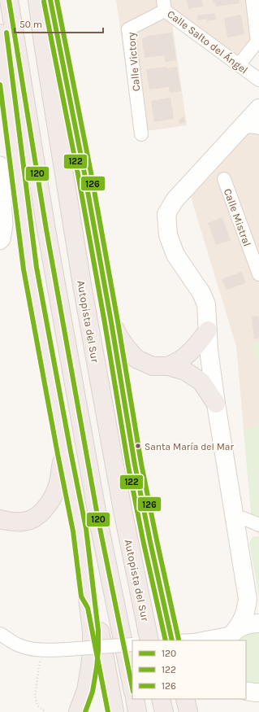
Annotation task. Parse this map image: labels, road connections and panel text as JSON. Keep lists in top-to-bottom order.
{
  "streets": {
    "highway": ["Autopista del Sur"],
    "street": ["Calle Salto del Ángel", "Calle Victory", "Calle Mistral"]
  },
  "crossings": [
    ["Calle Salto del Ángel", "Calle Victory"]
  ],
  "places": ["Santa María del Mar"],
  "lines": ["transit line 120", "transit line 126", "transit line 122"],
  "legend": ["120", "122", "126"],
  "scale_bar": "50 m"
}
